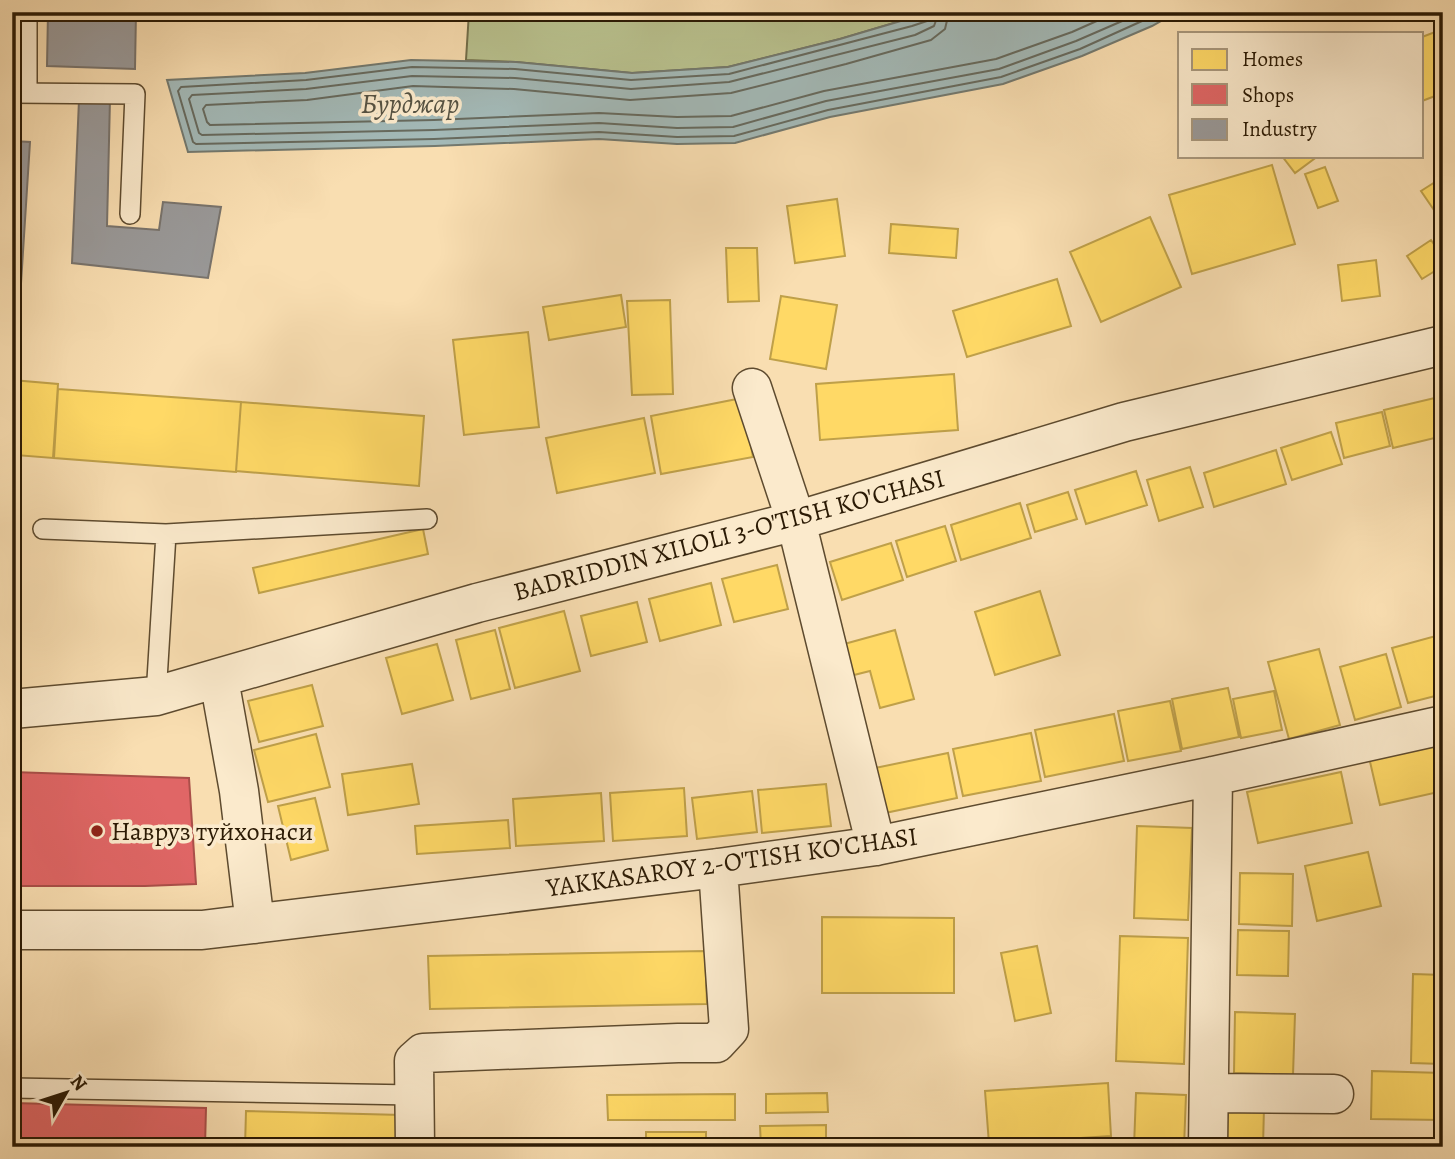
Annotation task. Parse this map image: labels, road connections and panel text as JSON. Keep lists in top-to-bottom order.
{
  "streets": {
    "street": ["BADRIDDIN XILOLI 3-O'TISH KO'CHASI", "YAKKASAROY 2-O'TISH KO'CHASI"]
  },
  "water": ["Бурджар"],
  "places": ["Навруз туйхонаси"],
  "legend": ["Homes", "Shops", "Industry"],
  "north": "top right"
}
